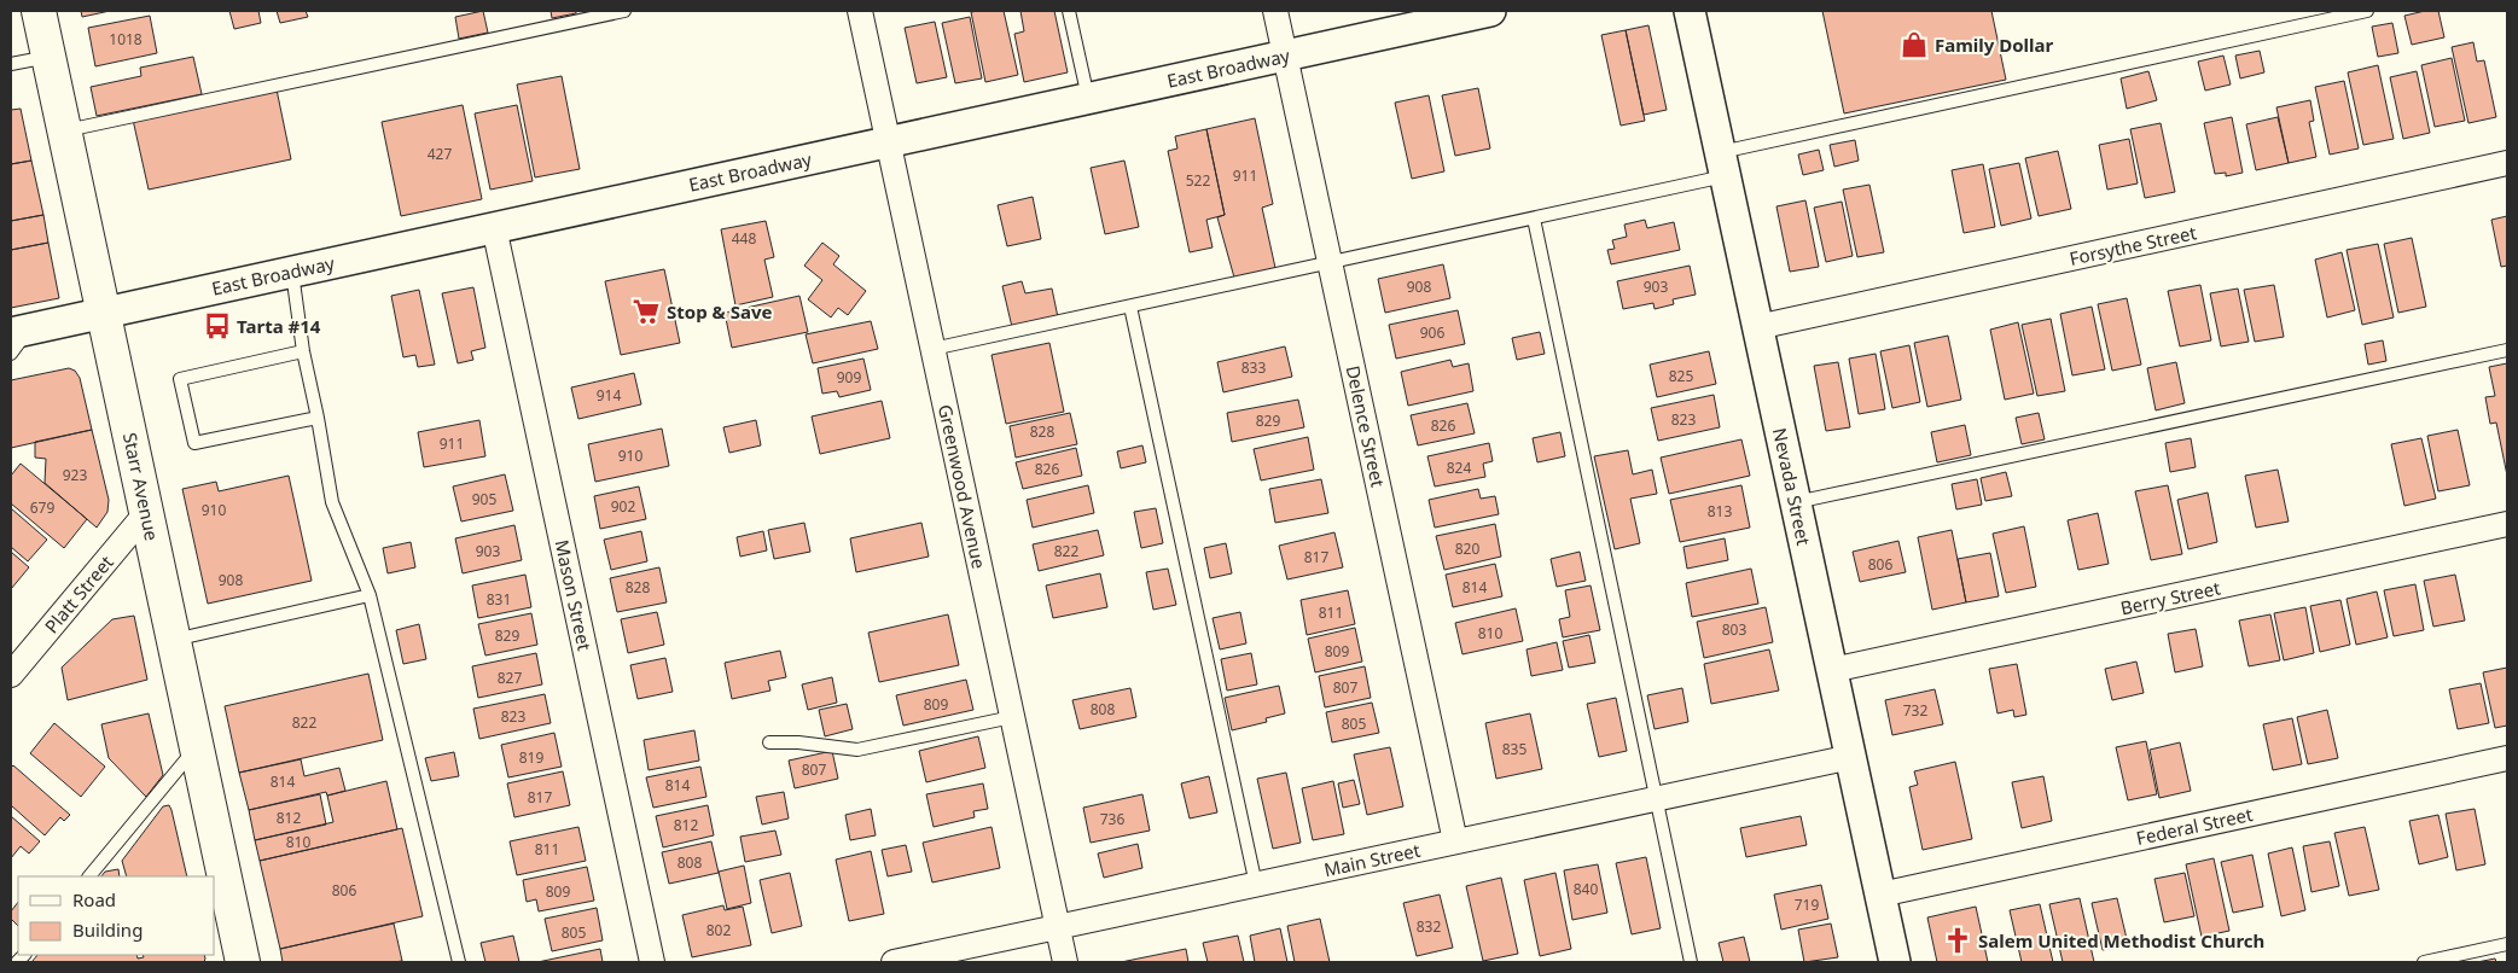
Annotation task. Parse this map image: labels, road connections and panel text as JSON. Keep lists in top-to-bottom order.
{
  "streets": {
    "main road": ["Starr Avenue"],
    "street": [
      "East Broadway",
      "Forsythe Street",
      "Delence Street",
      "Greenwood Avenue",
      "Nevada Street",
      "Platt Street",
      "Mason Street",
      "Berry Street",
      "Federal Street",
      "Main Street"
    ]
  },
  "crossings": [
    ["East Broadway", "Delence Street"],
    ["East Broadway", "Starr Avenue"],
    ["East Broadway", "Greenwood Avenue"],
    ["East Broadway", "Mason Street"],
    ["Forsythe Street", "Nevada Street"],
    ["Delence Street", "Main Street"],
    ["Starr Avenue", "Platt Street"],
    ["Greenwood Avenue", "Main Street"],
    ["Nevada Street", "Berry Street"],
    ["Nevada Street", "Federal Street"],
    ["Nevada Street", "Main Street"]
  ],
  "places": {
    "shop": ["Family Dollar"],
    "supermarket": ["Stop & Save"],
    "bus stop": ["Tarta #14"],
    "church": ["Salem United Methodist Church"]
  },
  "house_numbers": [
    "1018",
    "427",
    "911",
    "522",
    "448",
    "908",
    "903",
    "906",
    "833",
    "825",
    "909",
    "914",
    "823",
    "829",
    "826",
    "828",
    "911",
    "910",
    "824",
    "826",
    "923",
    "905",
    "902",
    "679",
    "910",
    "813",
    "820",
    "903",
    "822",
    "817",
    "806",
    "908",
    "828",
    "814",
    "831",
    "811",
    "803",
    "810",
    "829",
    "809",
    "827",
    "807",
    "809",
    "808",
    "732",
    "823",
    "822",
    "805",
    "835",
    "819",
    "807",
    "814",
    "814",
    "817",
    "812",
    "736",
    "812",
    "810",
    "811",
    "808",
    "840",
    "806",
    "809",
    "719",
    "832",
    "802",
    "805"
  ],
  "legend": ["Road", "Building"]
}
